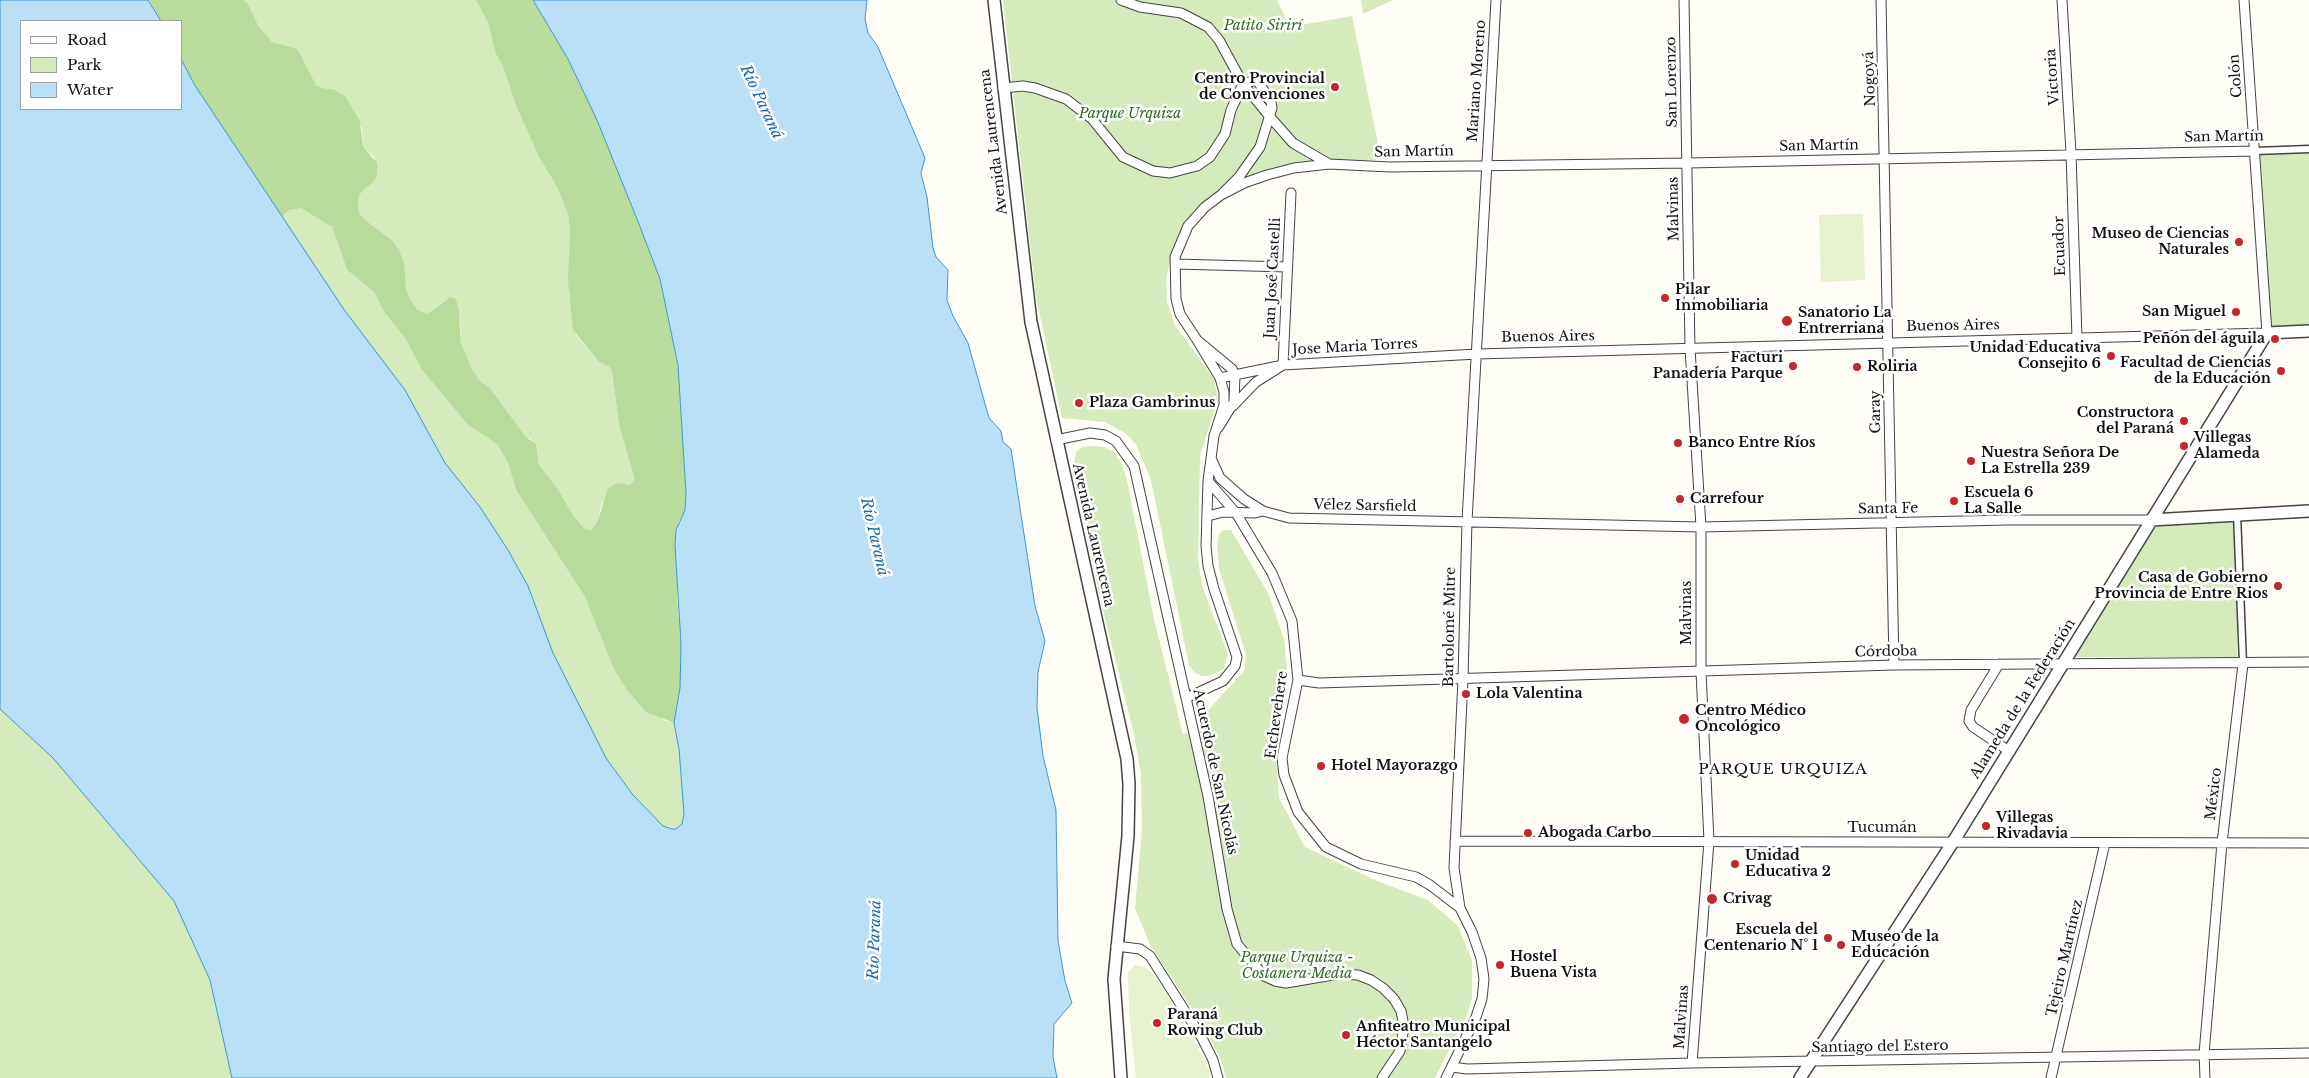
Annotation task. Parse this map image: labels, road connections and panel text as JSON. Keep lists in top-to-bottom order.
{
  "streets": {
    "street": [
      "Colón",
      "Victoria",
      "Nogoyá",
      "Mariano Moreno",
      "San Lorenzo",
      "San Martín",
      "Avenida Laurencena",
      "Malvinas",
      "Ecuador",
      "Juan José Castelli",
      "Buenos Aires",
      "Jose Maria Torres",
      "Garay",
      "Vélez Sarsfield",
      "Santa Fe",
      "Bartolomé Mitre",
      "Córdoba",
      "Alameda de la Federación",
      "Etchevehere",
      "Acuerdo de San Nicolás",
      "México",
      "Tucumán",
      "Tejeiro Martínez",
      "Santiago del Estero"
    ]
  },
  "crossings": [
    ["Colón", "San Martín"],
    ["Colón", "Buenos Aires"],
    ["Colón", "Alameda de la Federación"],
    ["Victoria", "San Martín"],
    ["Victoria", "Ecuador"],
    ["Nogoyá", "San Martín"],
    ["Nogoyá", "Garay"],
    ["Mariano Moreno", "San Martín"],
    ["Mariano Moreno", "Bartolomé Mitre"],
    ["San Lorenzo", "San Martín"],
    ["San Lorenzo", "Malvinas"],
    ["San Martín", "Malvinas"],
    ["San Martín", "Ecuador"],
    ["San Martín", "Garay"],
    ["San Martín", "Bartolomé Mitre"],
    ["Avenida Laurencena", "Acuerdo de San Nicolás"],
    ["Malvinas", "Buenos Aires"],
    ["Malvinas", "Santa Fe"],
    ["Malvinas", "Córdoba"],
    ["Malvinas", "Tucumán"],
    ["Malvinas", "Santiago del Estero"],
    ["Ecuador", "Buenos Aires"],
    ["Juan José Castelli", "Jose Maria Torres"],
    ["Buenos Aires", "Jose Maria Torres"],
    ["Buenos Aires", "Garay"],
    ["Buenos Aires", "Bartolomé Mitre"],
    ["Buenos Aires", "Alameda de la Federación"],
    ["Jose Maria Torres", "Bartolomé Mitre"],
    ["Garay", "Santa Fe"],
    ["Garay", "Córdoba"],
    ["Vélez Sarsfield", "Santa Fe"],
    ["Vélez Sarsfield", "Bartolomé Mitre"],
    ["Vélez Sarsfield", "Etchevehere"],
    ["Santa Fe", "Bartolomé Mitre"],
    ["Santa Fe", "Alameda de la Federación"],
    ["Santa Fe", "México"],
    ["Bartolomé Mitre", "Córdoba"],
    ["Bartolomé Mitre", "Etchevehere"],
    ["Bartolomé Mitre", "Tucumán"],
    ["Bartolomé Mitre", "Santiago del Estero"],
    ["Córdoba", "Alameda de la Federación"],
    ["Córdoba", "Etchevehere"],
    ["Córdoba", "México"],
    ["Alameda de la Federación", "Tucumán"],
    ["Alameda de la Federación", "Santiago del Estero"],
    ["México", "Tucumán"],
    ["México", "Santiago del Estero"],
    ["Tucumán", "Tejeiro Martínez"],
    ["Tejeiro Martínez", "Santiago del Estero"]
  ],
  "districts": ["PARQUE URQUIZA"],
  "water": ["Río Paraná"],
  "parks": ["Patito Sirirí", "Parque Urquiza", "Parque Urquiza - Costanera Media"],
  "places": [
    "Centro Provincial de Convenciones",
    "Museo de Ciencias Naturales",
    "Pilar Inmobiliaria",
    "San Miguel",
    "Sanatorio La Entrerriana",
    "Peñón del águila",
    "Unidad Educativa Consejito 6",
    "Facturi Panadería Parque",
    "Roliria",
    "Facultad de Ciencias de la Educación",
    "Plaza Gambrinus",
    "Constructora del Paraná",
    "Banco Entre Ríos",
    "Villegas Alameda",
    "Nuestra Señora De La Estrella 239",
    "Carrefour",
    "Escuela 6 La Salle",
    "Casa de Gobierno Provincia de Entre Rios",
    "Lola Valentina",
    "Centro Médico Oncológico",
    "Hotel Mayorazgo",
    "Villegas Rivadavia",
    "Abogada Carbo",
    "Unidad Educativa 2",
    "Crivag",
    "Escuela del Centenario N° 1",
    "Museo de la Educación",
    "Hostel Buena Vista",
    "Paraná Rowing Club",
    "Anfiteatro Municipal Héctor Santangelo"
  ],
  "legend": ["Road", "Park", "Water"]
}
